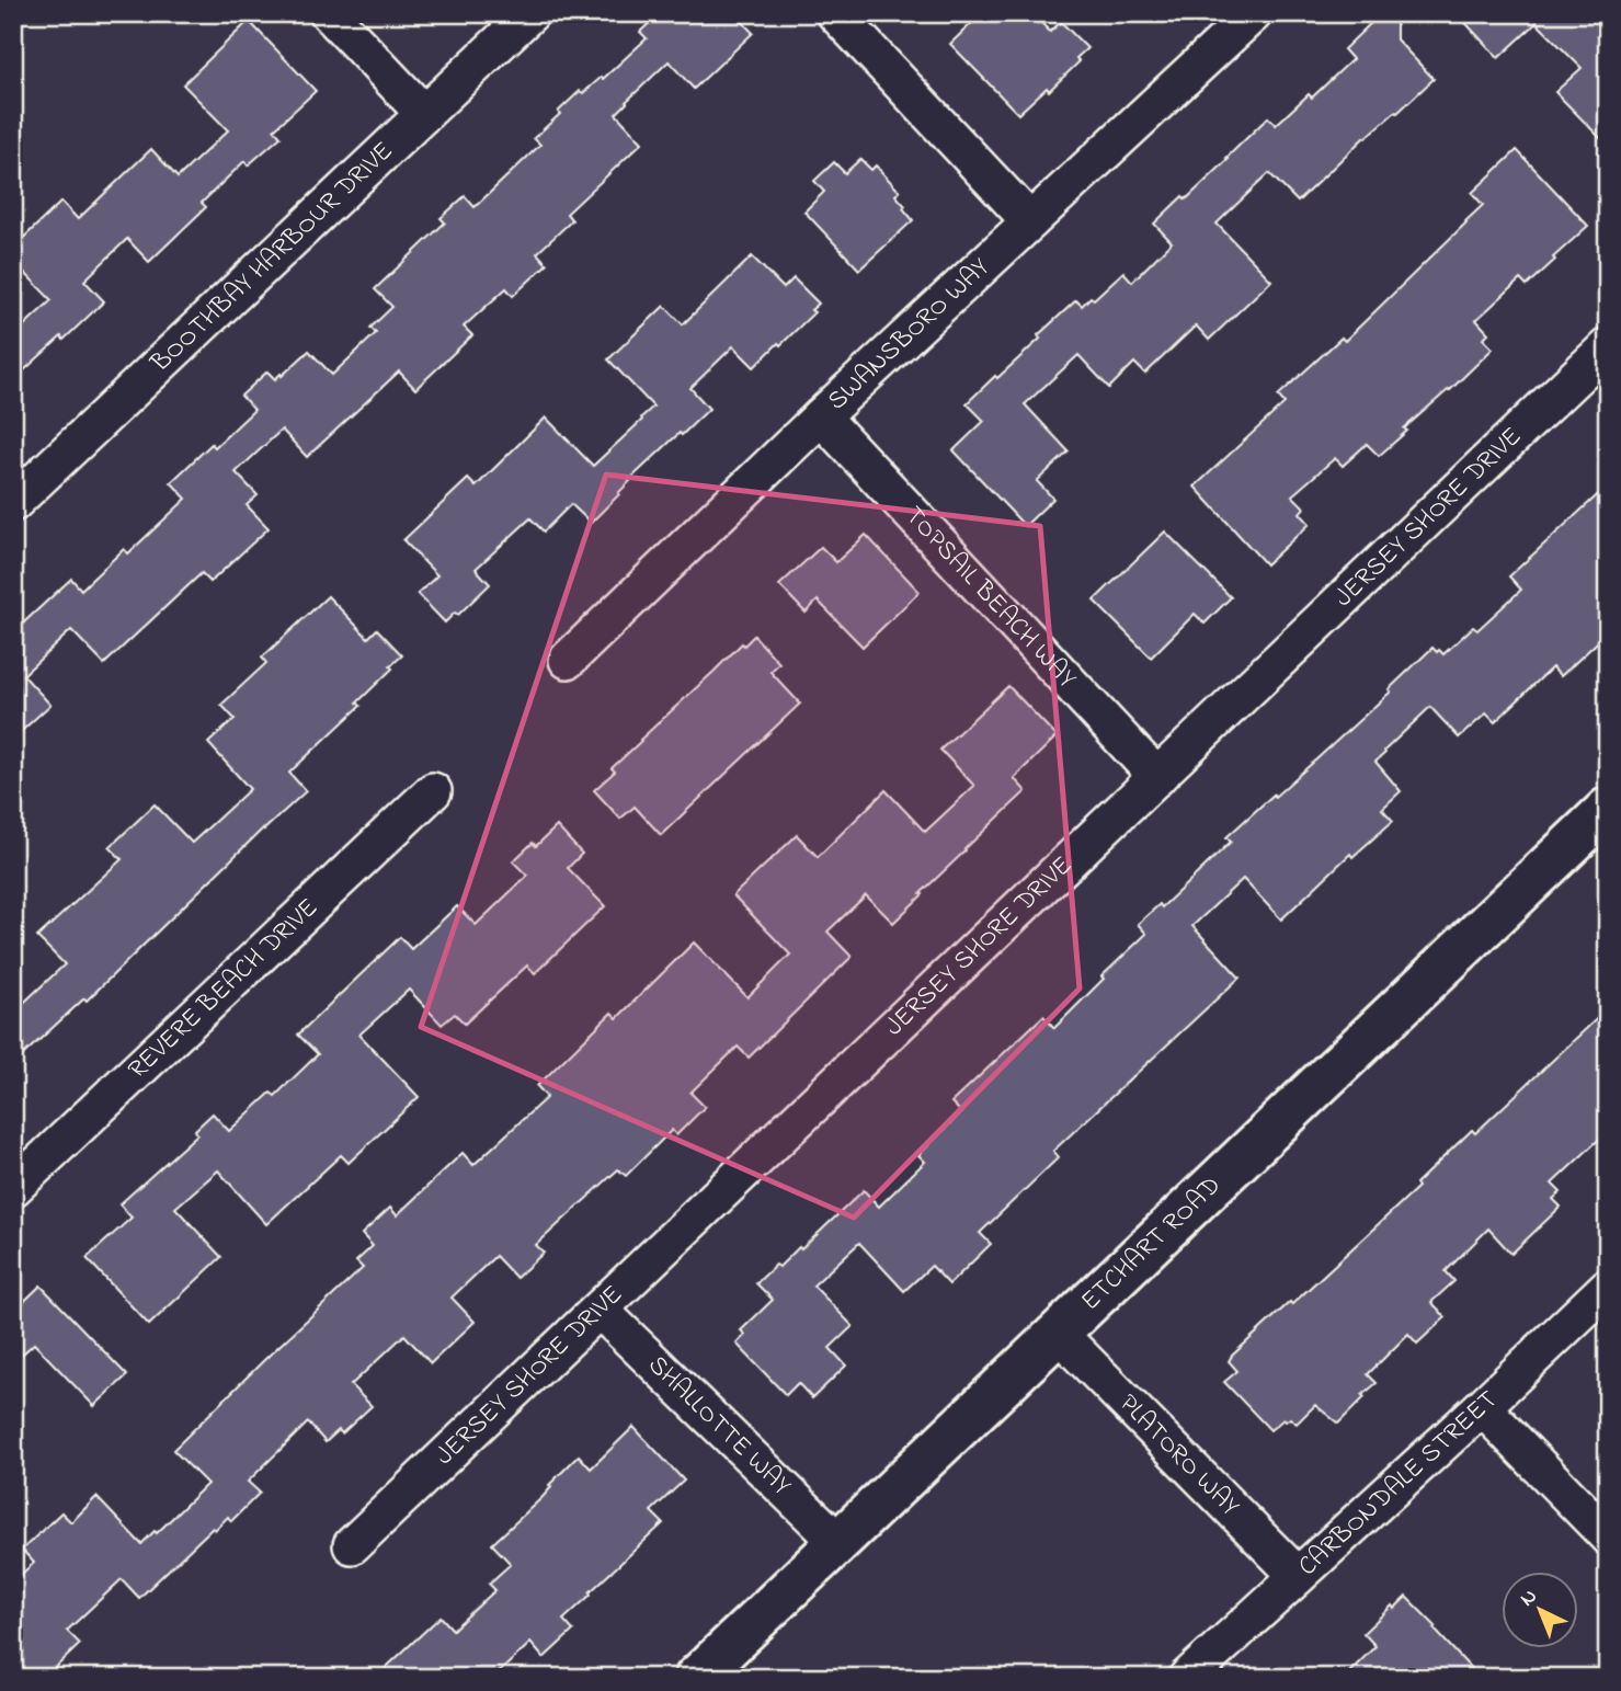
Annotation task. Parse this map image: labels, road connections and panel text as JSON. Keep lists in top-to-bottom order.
{
  "streets": {
    "street": [
      "BOOTHBAY HARBOUR DRIVE",
      "SWANSBORO WAY",
      "JERSEY SHORE DRIVE",
      "TOPSAIL BEACH WAY",
      "REVERE BEACH DRIVE",
      "ETCHART ROAD",
      "SHALLOTTE WAY",
      "PLATORO WAY",
      "CARBONDALE STREET"
    ]
  },
  "crossings": [
    ["SWANSBORO WAY", "TOPSAIL BEACH WAY"],
    ["JERSEY SHORE DRIVE", "TOPSAIL BEACH WAY"],
    ["JERSEY SHORE DRIVE", "SHALLOTTE WAY"],
    ["ETCHART ROAD", "SHALLOTTE WAY"],
    ["ETCHART ROAD", "PLATORO WAY"],
    ["PLATORO WAY", "CARBONDALE STREET"]
  ],
  "north": "top left"
}
